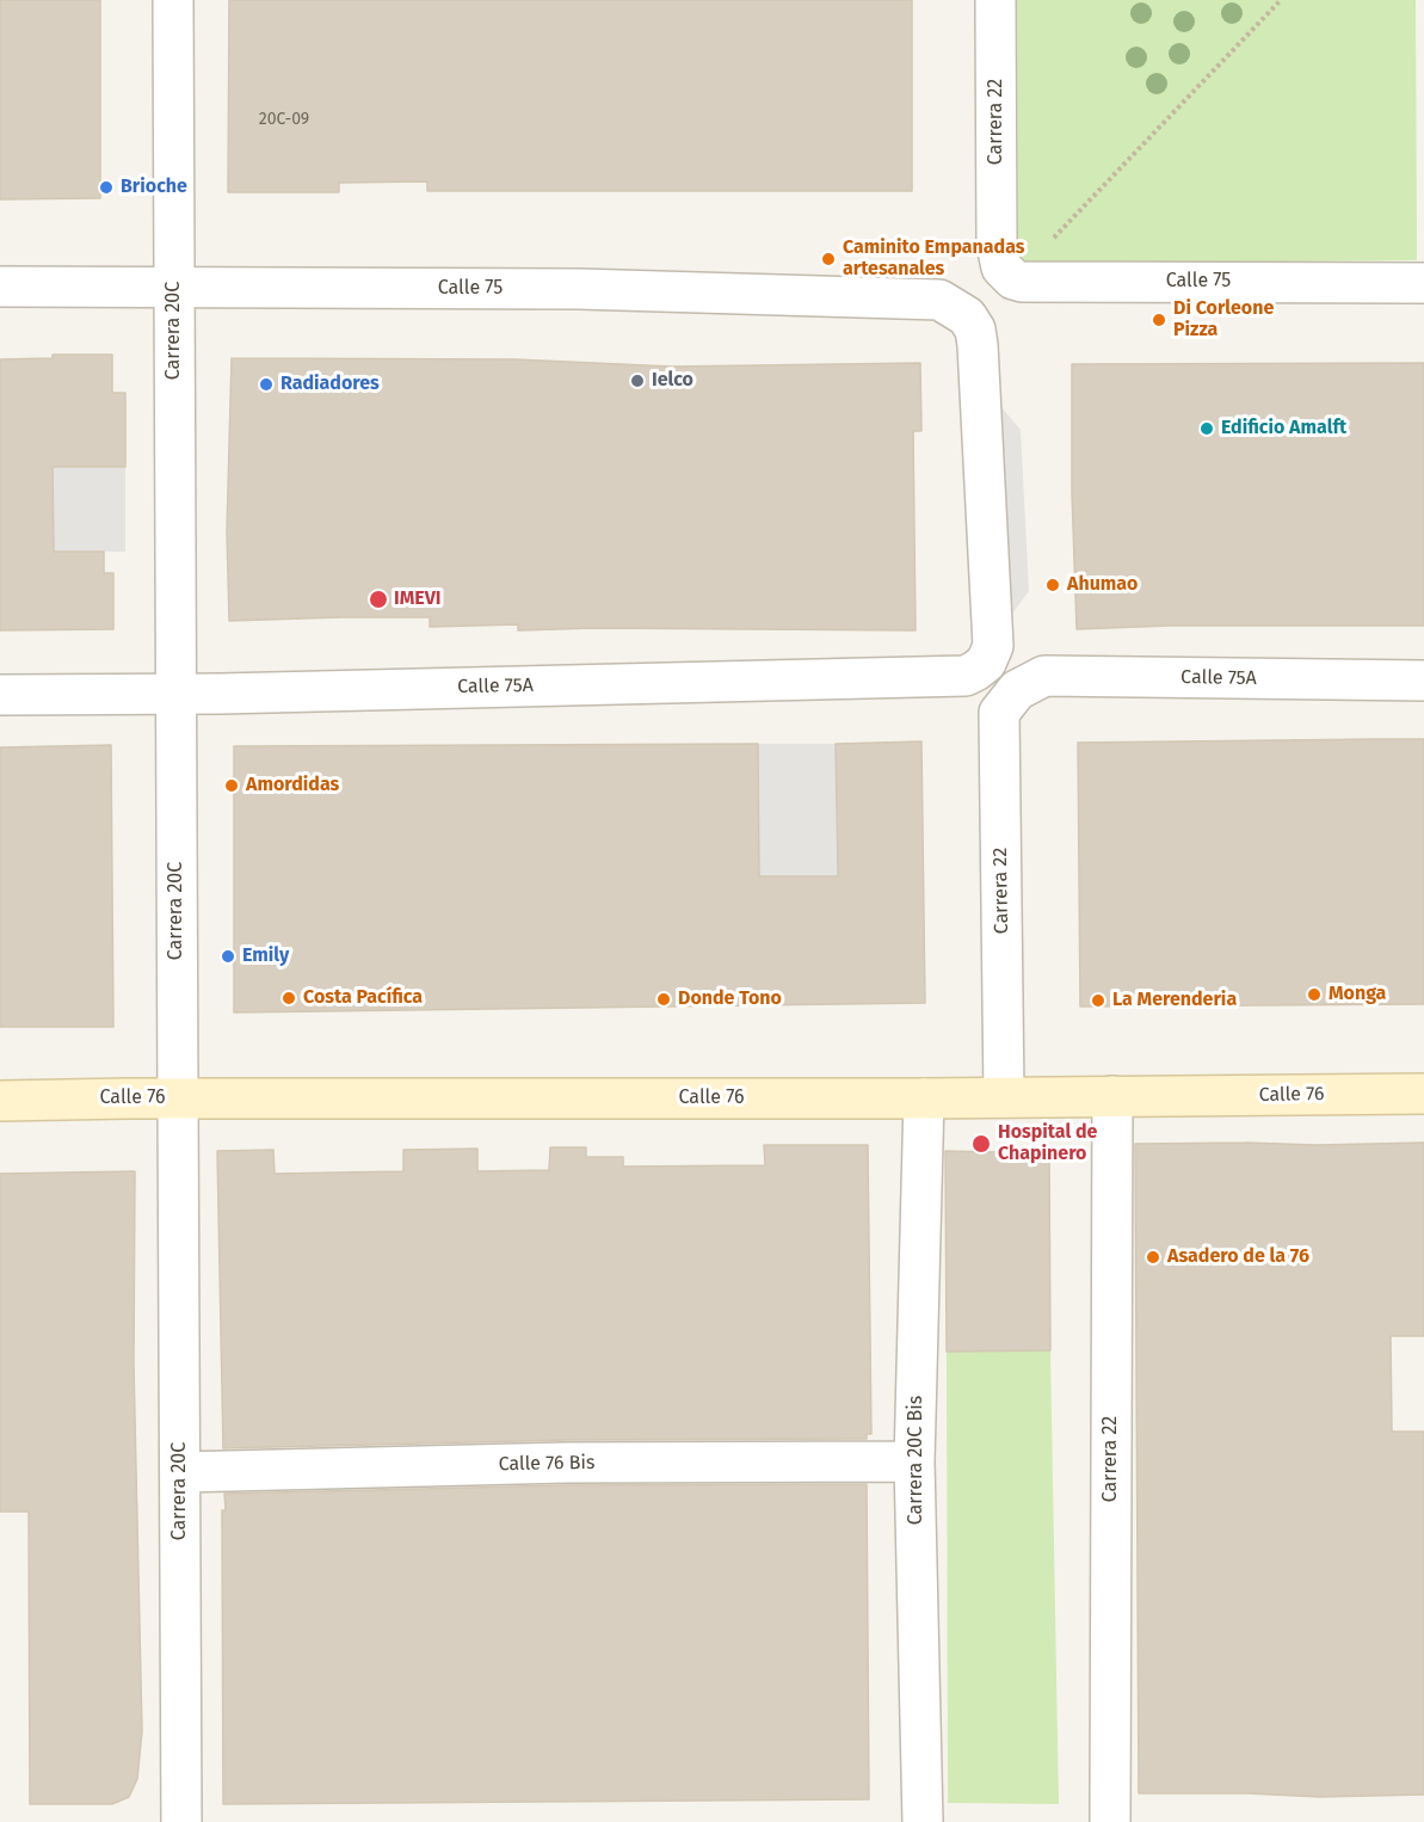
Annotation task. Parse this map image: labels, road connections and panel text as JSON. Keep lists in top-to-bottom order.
{
  "streets": {
    "main road": ["Calle 76"],
    "street": [
      "Carrera 22",
      "Calle 75",
      "Carrera 20C",
      "Calle 75A",
      "Carrera 20C Bis",
      "Calle 76 Bis"
    ]
  },
  "crossings": [
    ["Carrera 22", "Calle 75"],
    ["Carrera 22", "Calle 75A"],
    ["Carrera 22", "Calle 76"],
    ["Calle 75", "Carrera 20C"],
    ["Calle 75", "Calle 75A"],
    ["Carrera 20C", "Calle 75A"],
    ["Carrera 20C", "Calle 76"],
    ["Carrera 20C", "Calle 76 Bis"],
    ["Calle 76", "Carrera 20C Bis"],
    ["Carrera 20C Bis", "Calle 76 Bis"]
  ],
  "places": [
    "Brioche",
    "Caminito Empanadas artesanales",
    "Di Corleone Pizza",
    "Ielco",
    "Radiadores",
    "Edificio Amalft",
    "Ahumao",
    "IMEVI",
    "Amordidas",
    "Emily",
    "Monga",
    "Costa Pacífica",
    "Donde Tono",
    "La Merenderia",
    "Hospital de Chapinero",
    "Asadero de la 76"
  ],
  "house_numbers": ["20C-09"]
}
